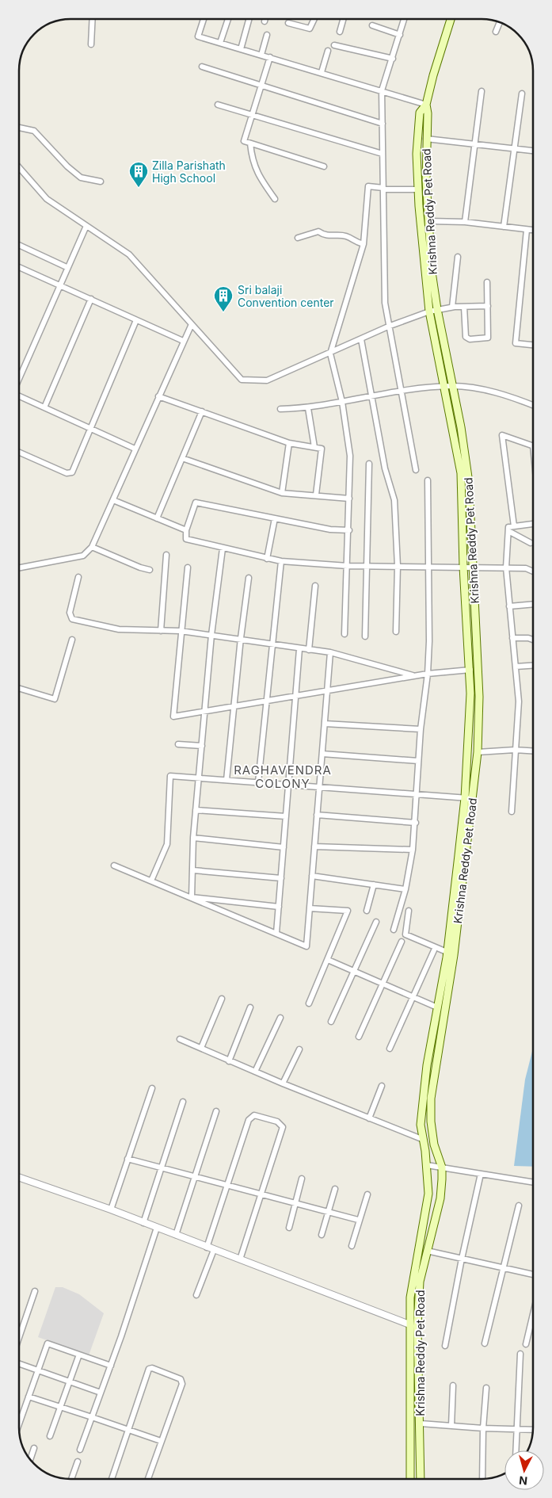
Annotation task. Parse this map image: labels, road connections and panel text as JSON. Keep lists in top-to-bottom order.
{
  "streets": {
    "main road": ["Krishna Reddy Pet Road"]
  },
  "districts": ["RAGHAVENDRA COLONY"],
  "places": {
    "building": ["Zilla Parishath High School", "Sri balaji Convention center"]
  },
  "north": "bottom"
}
